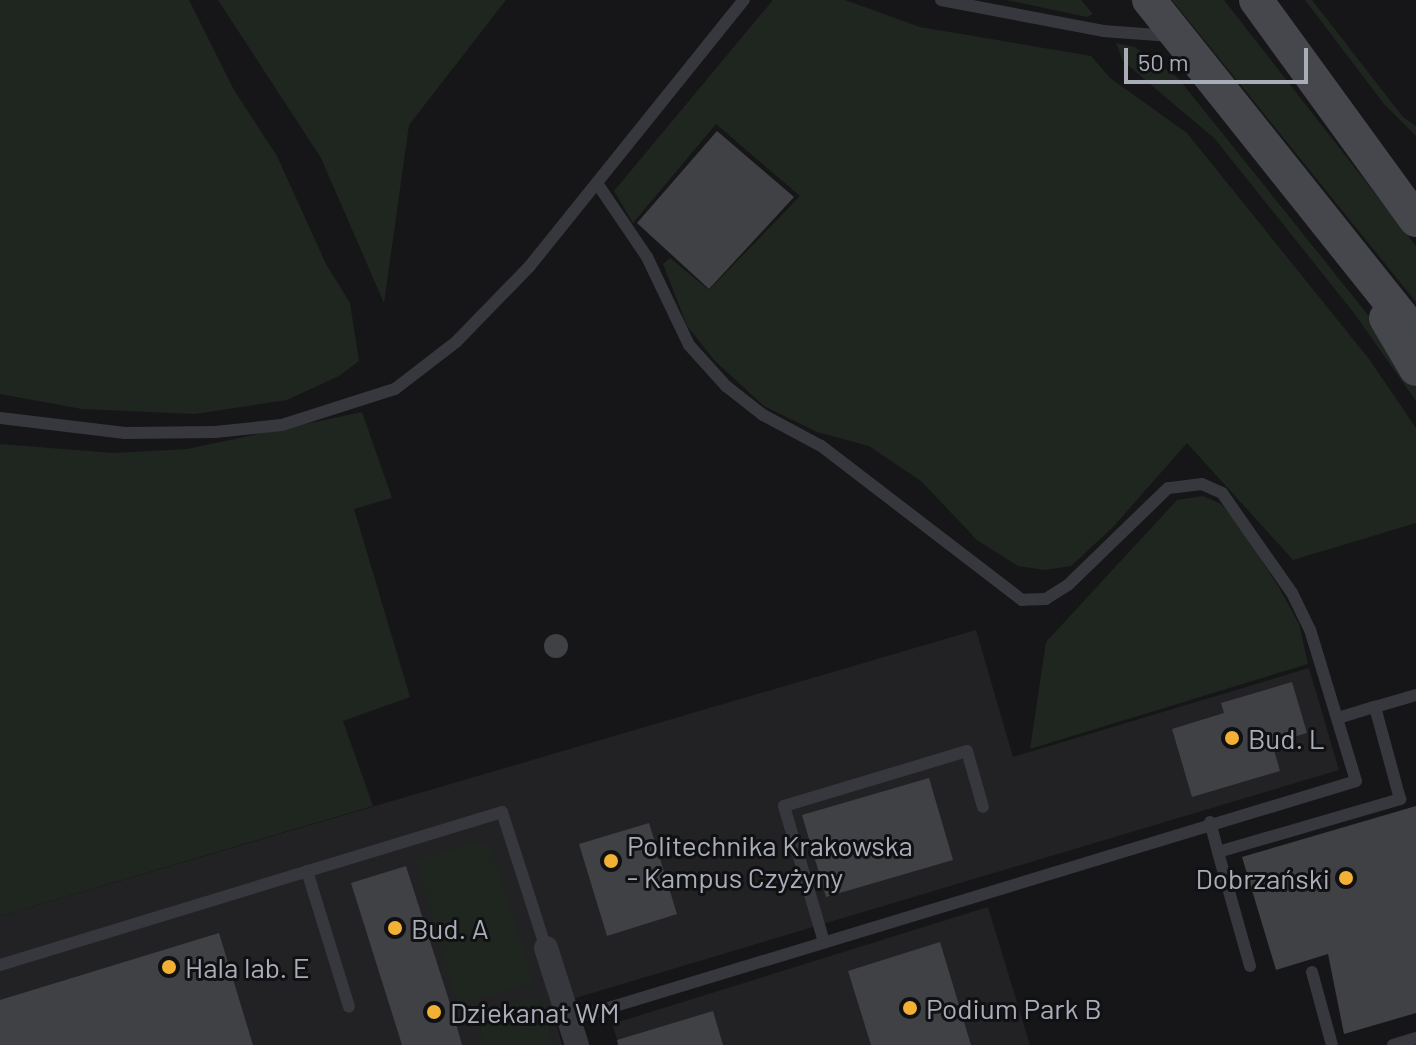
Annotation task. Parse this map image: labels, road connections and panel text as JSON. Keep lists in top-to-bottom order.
{
  "places": [
    "Bud. L",
    "Politechnika Krakowska - Kampus Czyżyny",
    "Dobrzański",
    "Bud. A",
    "Hala lab. E",
    "Podium Park B",
    "Dziekanat WM"
  ],
  "scale_bar": "50 m"
}
